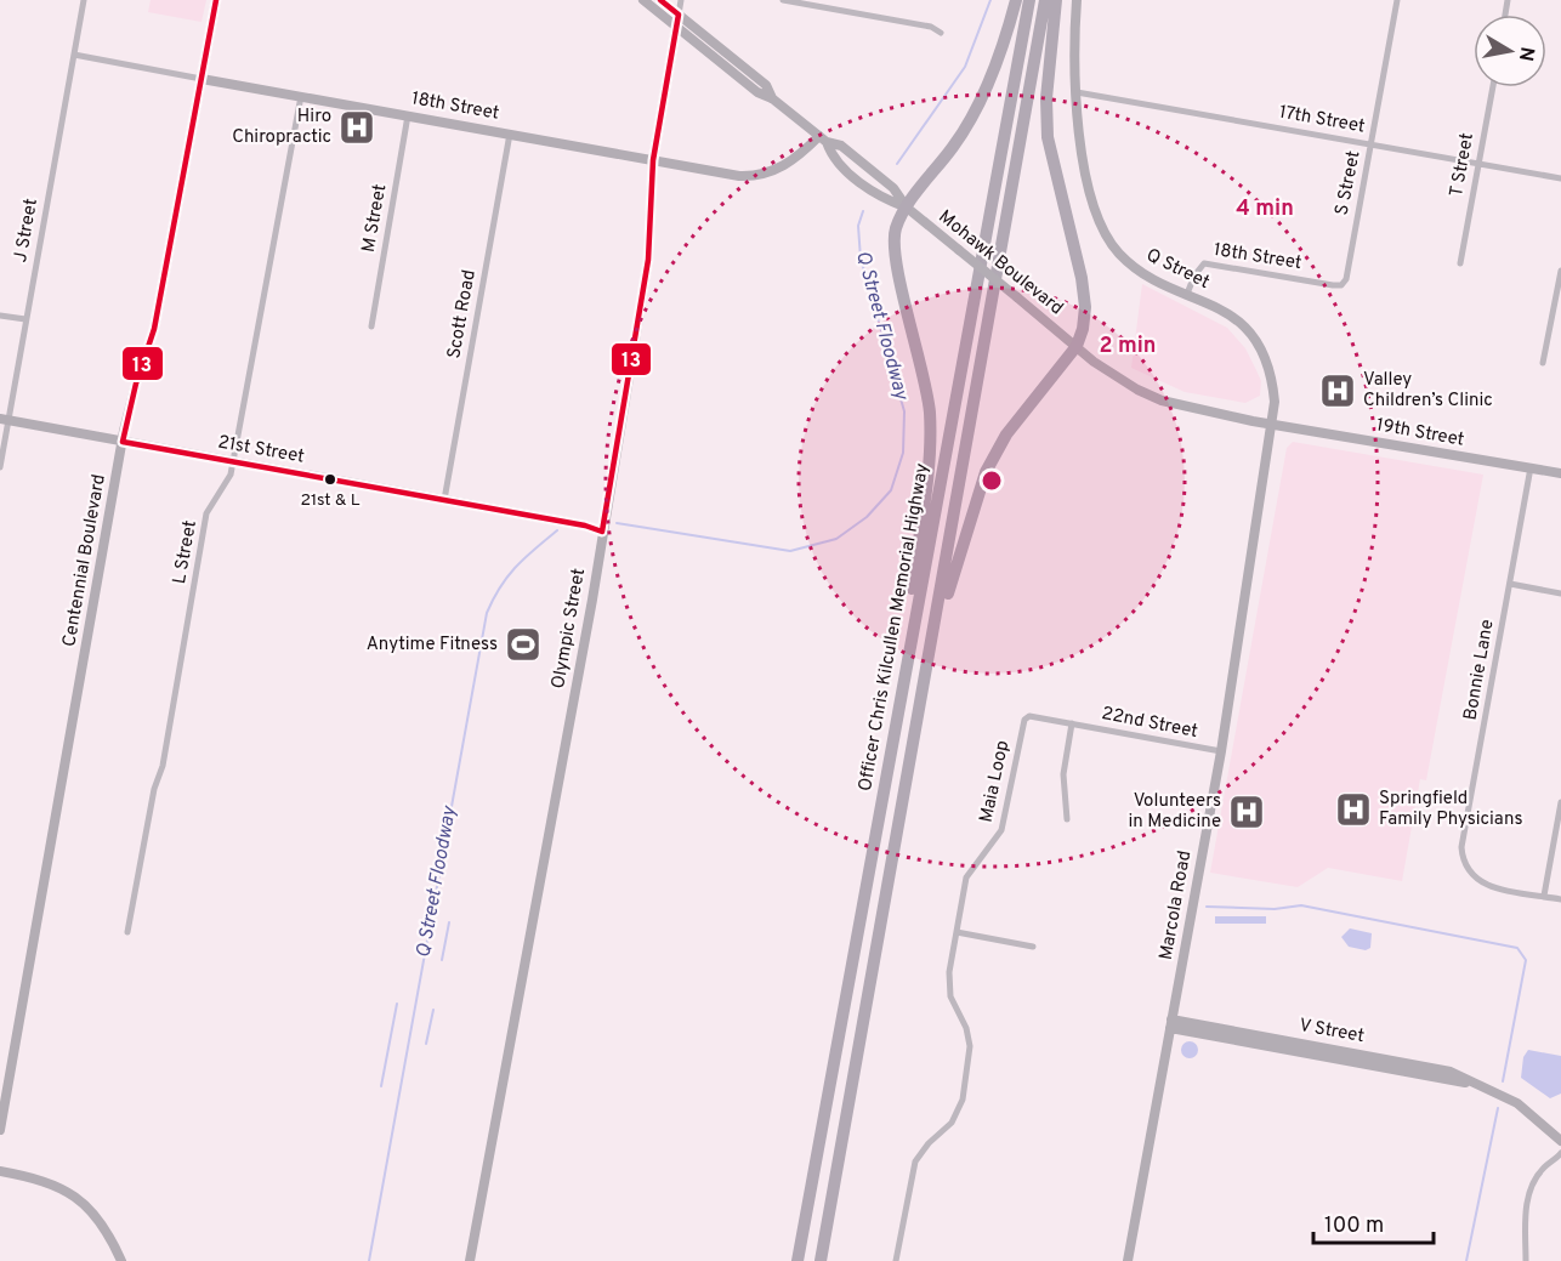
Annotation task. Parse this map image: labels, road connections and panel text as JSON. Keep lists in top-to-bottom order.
{
  "streets": {
    "highway": ["Officer Chris Kilcullen Memorial Highway"],
    "main road": [
      "18th Street",
      "Mohawk Boulevard",
      "Q Street",
      "19th Street",
      "21st Street",
      "Centennial Boulevard",
      "Olympic Street",
      "Marcola Road",
      "V Street"
    ],
    "street": [
      "17th Street",
      "T Street",
      "S Street",
      "M Street",
      "J Street",
      "Scott Road",
      "L Street",
      "Bonnie Lane",
      "22nd Street",
      "Maia Loop"
    ]
  },
  "crossings": [
    ["18th Street", "S Street"],
    ["18th Street", "M Street"],
    ["18th Street", "J Street"],
    ["18th Street", "Mohawk Boulevard"],
    ["18th Street", "Q Street"],
    ["18th Street", "Scott Road"],
    ["18th Street", "L Street"],
    ["18th Street", "Centennial Boulevard"],
    ["18th Street", "Olympic Street"],
    ["17th Street", "T Street"],
    ["17th Street", "S Street"],
    ["17th Street", "Q Street"],
    ["J Street", "21st Street"],
    ["Mohawk Boulevard", "Q Street"],
    ["Mohawk Boulevard", "19th Street"],
    ["Mohawk Boulevard", "Olympic Street"],
    ["Mohawk Boulevard", "Marcola Road"],
    ["Q Street", "19th Street"],
    ["Q Street", "Marcola Road"],
    ["Scott Road", "21st Street"],
    ["19th Street", "Bonnie Lane"],
    ["19th Street", "Marcola Road"],
    ["21st Street", "L Street"],
    ["21st Street", "Centennial Boulevard"],
    ["21st Street", "Olympic Street"],
    ["22nd Street", "Maia Loop"],
    ["22nd Street", "Marcola Road"],
    ["Marcola Road", "V Street"]
  ],
  "water": ["Q Street Floodway"],
  "places": {
    "hospital": [
      "Hiro Chiropractic",
      "Valley Children’s Clinic",
      "Springfield Family Physicians",
      "Volunteers in Medicine"
    ],
    "other": ["21st & L"],
    "sports": ["Anytime Fitness"]
  },
  "lines": ["transit line 13"],
  "scale_bar": "100 m",
  "north": "right",
  "rings": ["4 min", "2 min"]
}
